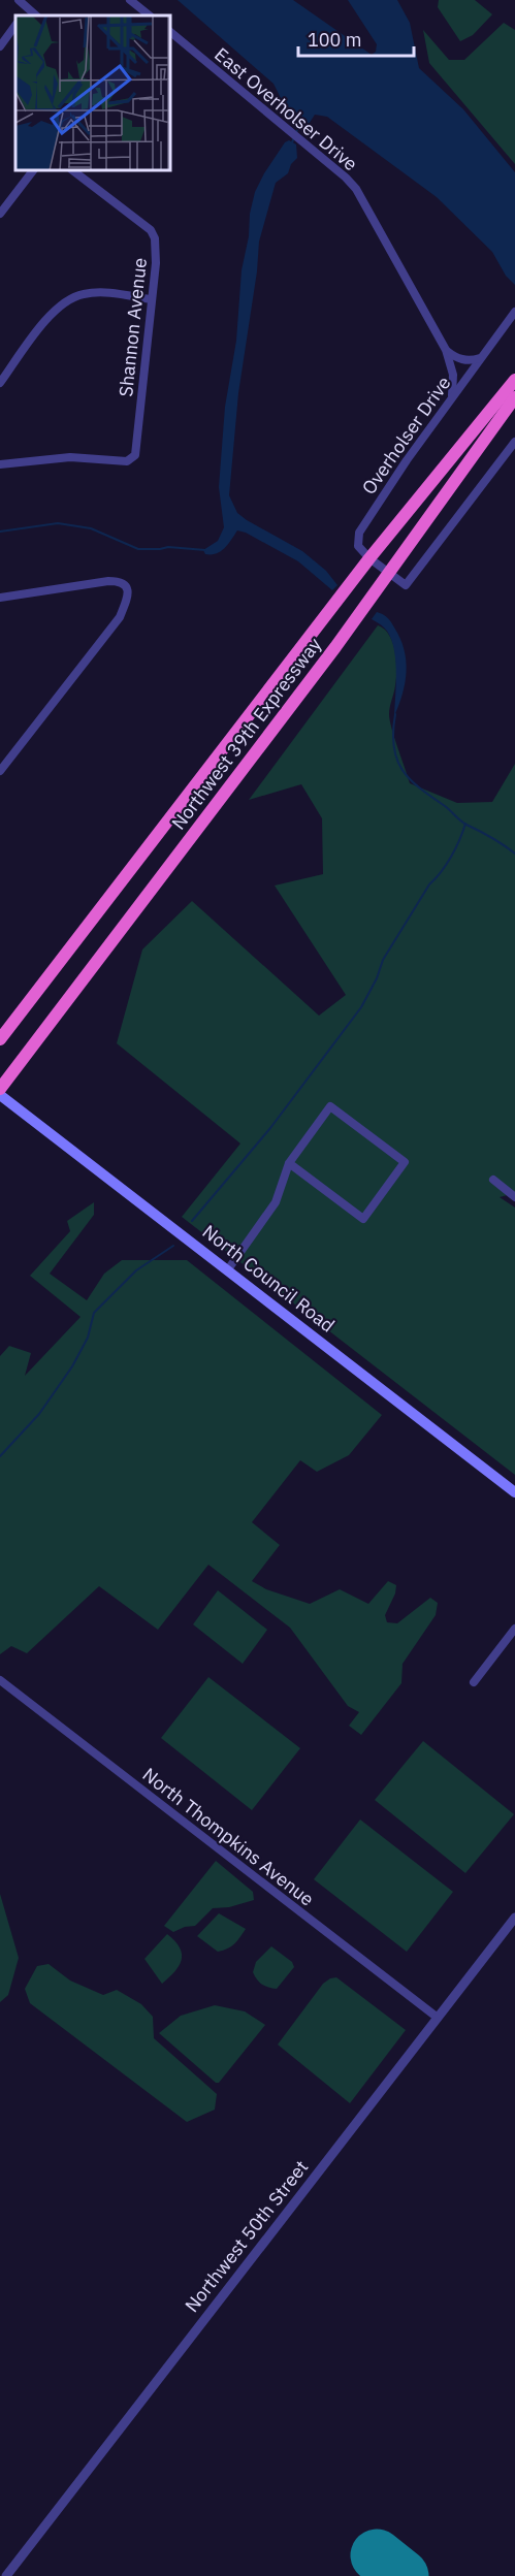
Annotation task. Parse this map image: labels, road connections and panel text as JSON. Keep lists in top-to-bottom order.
{
  "streets": {
    "highway": ["Northwest 39th Expressway"],
    "main road": ["North Council Road"],
    "street": [
      "East Overholser Drive",
      "Shannon Avenue",
      "Overholser Drive",
      "North Thompkins Avenue",
      "Northwest 50th Street"
    ]
  },
  "crossings": [
    ["East Overholser Drive", "Overholser Drive"],
    ["Overholser Drive", "Northwest 39th Expressway"],
    ["North Thompkins Avenue", "Northwest 50th Street"]
  ],
  "scale_bar": "100 m"
}
